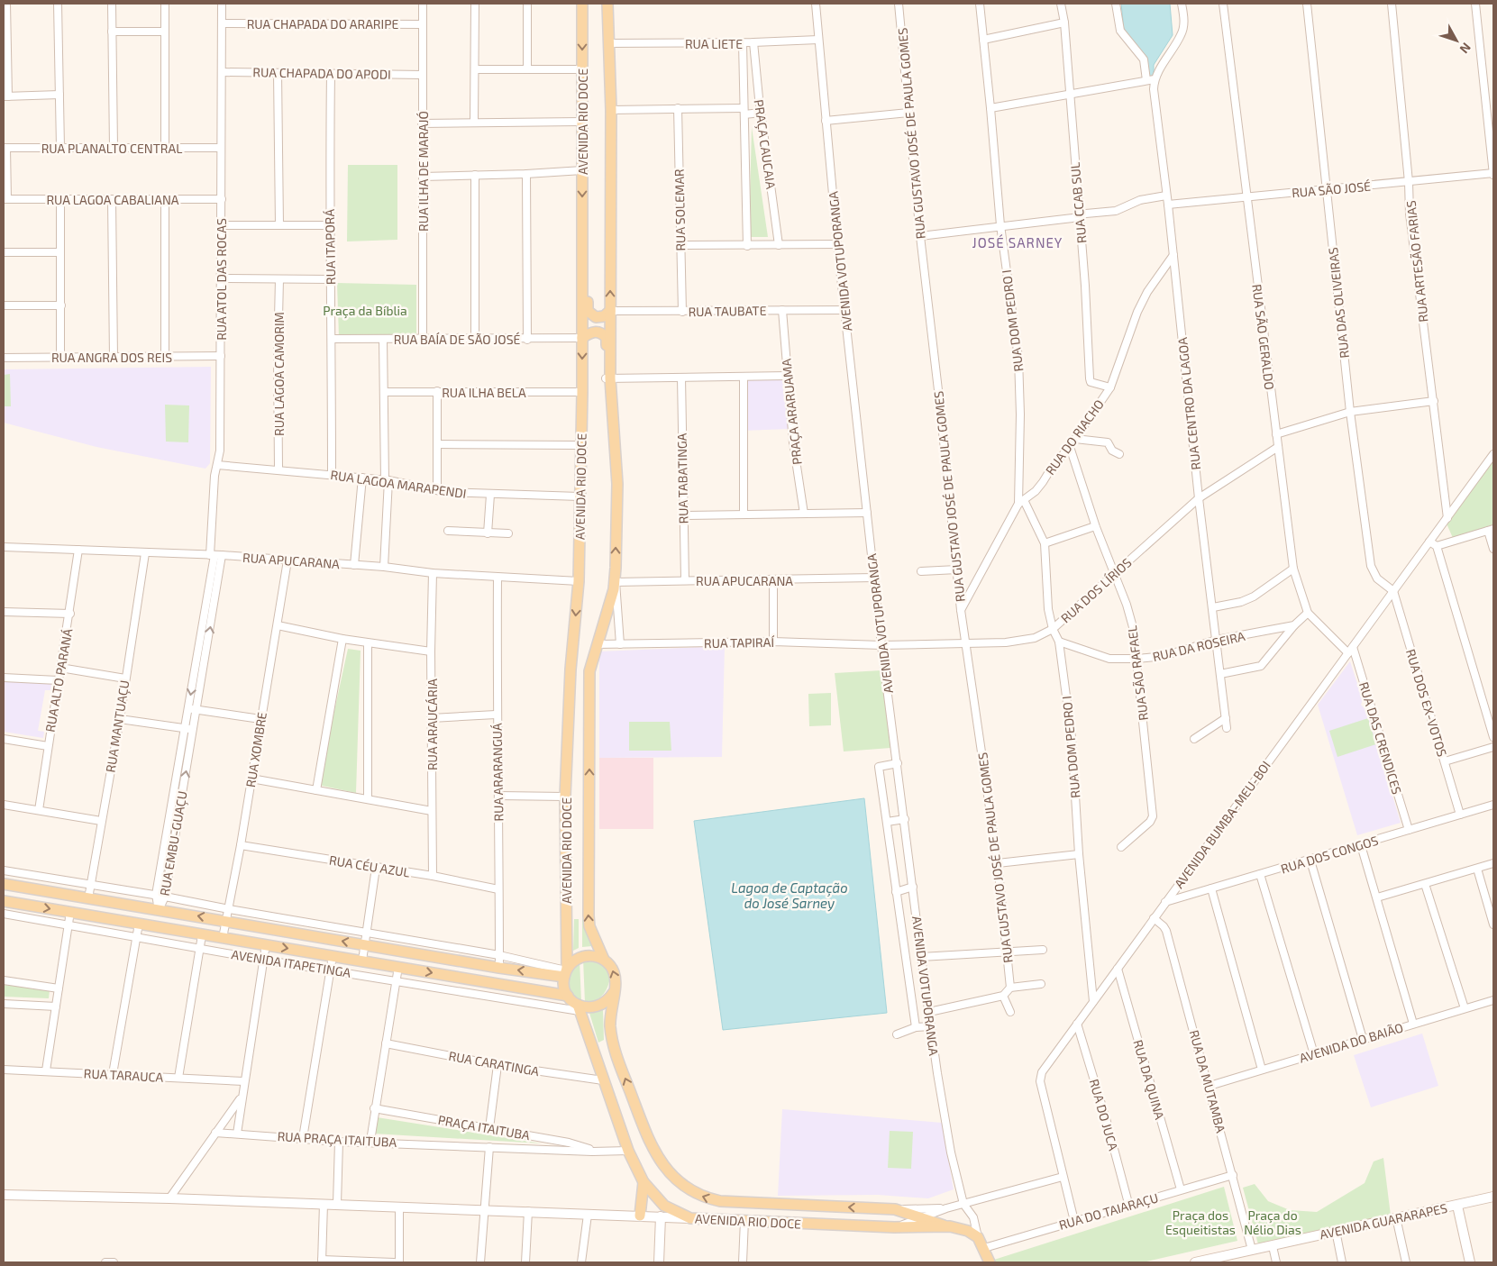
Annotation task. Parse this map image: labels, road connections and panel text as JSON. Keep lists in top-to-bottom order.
{
  "streets": {
    "main road": ["AVENIDA RIO DOCE", "AVENIDA ITAPETINGA", "AVENIDA GUARARAPES"],
    "street": [
      "RUA CHAPADA DO ARARIPE",
      "RUA LIETE",
      "RUA CHAPADA DO APODI",
      "RUA GUSTAVO JOSÉ DE PAULA GOMES",
      "PRAÇA CAUCAIA",
      "RUA PLANALTO CENTRAL",
      "RUA ILHA DE MARAJÓ",
      "RUA SÃO JOSÉ",
      "RUA LAGOA CABALIANA",
      "RUA CCAB SUL",
      "RUA SOLEMAR",
      "RUA ITAPORÁ",
      "AVENIDA VOTUPORANGA",
      "RUA ARTESÃO FARIAS",
      "RUA ATOL DAS ROCAS",
      "RUA DAS OLIVEIRAS",
      "RUA TAUBATE",
      "RUA DOM PEDRO I",
      "RUA SÃO GERALDO",
      "RUA BAÍA DE SÃO JOSÉ",
      "RUA ANGRA DOS REIS",
      "RUA LAGOA CAMORIM",
      "RUA ILHA BELA",
      "RUA CENTRO DA LAGOA",
      "PRAÇA ARARUAMA",
      "RUA DO RIACHO",
      "RUA TABATINGA",
      "RUA LAGOA MARAPENDI",
      "RUA APUCARANA",
      "RUA DOS LÍRIOS",
      "RUA TAPIRAÍ",
      "RUA DA ROSEIRA",
      "RUA SÃO RAFAEL",
      "RUA ALTO PARANÁ",
      "RUA DOS EX-VOTOS",
      "RUA ARAUCÁRIA",
      "RUA MANTUAÇU",
      "RUA DAS CRENDICES",
      "RUA XOMBRE",
      "RUA ARARANGUÁ",
      "AVENIDA BUMBA-MEU-BOI",
      "RUA EMBU-GUAÇU",
      "RUA DOS CONGOS",
      "RUA CÉU AZUL",
      "AVENIDA DO BAIÃO",
      "RUA CARATINGA",
      "RUA TARAUCA",
      "RUA DA QUINA",
      "RUA DA MUTAMBA",
      "RUA DO JUCA",
      "PRAÇA ITAITUBA",
      "RUA PRAÇA ITAITUBA",
      "RUA DO TAIARAÇU"
    ]
  },
  "crossings": [
    ["RUA CHAPADA DO ARARIPE", "RUA ILHA DE MARAJÓ"],
    ["RUA CHAPADA DO ARARIPE", "RUA ATOL DAS ROCAS"],
    ["RUA LIETE", "AVENIDA RIO DOCE"],
    ["RUA LIETE", "PRAÇA CAUCAIA"],
    ["RUA LIETE", "AVENIDA VOTUPORANGA"],
    ["RUA CHAPADA DO APODI", "RUA ILHA DE MARAJÓ"],
    ["RUA CHAPADA DO APODI", "RUA ITAPORÁ"],
    ["RUA CHAPADA DO APODI", "RUA ATOL DAS ROCAS"],
    ["AVENIDA RIO DOCE", "AVENIDA VOTUPORANGA"],
    ["AVENIDA RIO DOCE", "RUA TAUBATE"],
    ["AVENIDA RIO DOCE", "RUA BAÍA DE SÃO JOSÉ"],
    ["AVENIDA RIO DOCE", "RUA ILHA BELA"],
    ["AVENIDA RIO DOCE", "RUA LAGOA MARAPENDI"],
    ["AVENIDA RIO DOCE", "RUA APUCARANA"],
    ["AVENIDA RIO DOCE", "RUA TAPIRAÍ"],
    ["AVENIDA RIO DOCE", "AVENIDA BUMBA-MEU-BOI"],
    ["AVENIDA RIO DOCE", "AVENIDA ITAPETINGA"],
    ["AVENIDA RIO DOCE", "RUA CARATINGA"],
    ["AVENIDA RIO DOCE", "RUA PRAÇA ITAITUBA"],
    ["RUA GUSTAVO JOSÉ DE PAULA GOMES", "RUA DO RIACHO"],
    ["RUA GUSTAVO JOSÉ DE PAULA GOMES", "RUA DOS LÍRIOS"],
    ["RUA PLANALTO CENTRAL", "RUA ATOL DAS ROCAS"],
    ["RUA ILHA DE MARAJÓ", "RUA BAÍA DE SÃO JOSÉ"],
    ["RUA SÃO JOSÉ", "RUA ARTESÃO FARIAS"],
    ["RUA SÃO JOSÉ", "RUA DAS OLIVEIRAS"],
    ["RUA SÃO JOSÉ", "RUA SÃO GERALDO"],
    ["RUA SÃO JOSÉ", "RUA CENTRO DA LAGOA"],
    ["RUA LAGOA CABALIANA", "RUA ATOL DAS ROCAS"],
    ["RUA CCAB SUL", "RUA DO RIACHO"],
    ["RUA SOLEMAR", "RUA TAUBATE"],
    ["RUA ITAPORÁ", "RUA BAÍA DE SÃO JOSÉ"],
    ["RUA ITAPORÁ", "RUA LAGOA MARAPENDI"],
    ["AVENIDA VOTUPORANGA", "RUA TAUBATE"],
    ["AVENIDA VOTUPORANGA", "RUA APUCARANA"],
    ["AVENIDA VOTUPORANGA", "RUA DOS LÍRIOS"],
    ["AVENIDA VOTUPORANGA", "RUA TAPIRAÍ"],
    ["RUA ARTESÃO FARIAS", "AVENIDA BUMBA-MEU-BOI"],
    ["RUA ATOL DAS ROCAS", "RUA ANGRA DOS REIS"],
    ["RUA ATOL DAS ROCAS", "RUA LAGOA MARAPENDI"],
    ["RUA ATOL DAS ROCAS", "RUA APUCARANA"],
    ["RUA ATOL DAS ROCAS", "RUA EMBU-GUAÇU"],
    ["RUA DAS OLIVEIRAS", "RUA DOS EX-VOTOS"],
    ["RUA DAS OLIVEIRAS", "AVENIDA BUMBA-MEU-BOI"],
    ["RUA TAUBATE", "PRAÇA ARARUAMA"],
    ["RUA DOM PEDRO I", "RUA DO RIACHO"],
    ["RUA DOM PEDRO I", "RUA DOS LÍRIOS"],
    ["RUA DOM PEDRO I", "RUA DA ROSEIRA"],
    ["RUA DOM PEDRO I", "AVENIDA BUMBA-MEU-BOI"],
    ["RUA SÃO GERALDO", "RUA DOS LÍRIOS"],
    ["RUA SÃO GERALDO", "AVENIDA BUMBA-MEU-BOI"],
    ["RUA LAGOA CAMORIM", "RUA LAGOA MARAPENDI"],
    ["RUA CENTRO DA LAGOA", "RUA DO RIACHO"],
    ["RUA CENTRO DA LAGOA", "RUA DOS LÍRIOS"],
    ["RUA CENTRO DA LAGOA", "RUA DA ROSEIRA"],
    ["RUA DO RIACHO", "RUA SÃO RAFAEL"],
    ["RUA TABATINGA", "RUA APUCARANA"],
    ["RUA APUCARANA", "RUA ALTO PARANÁ"],
    ["RUA APUCARANA", "RUA ARAUCÁRIA"],
    ["RUA APUCARANA", "RUA MANTUAÇU"],
    ["RUA APUCARANA", "RUA XOMBRE"],
    ["RUA APUCARANA", "RUA ARARANGUÁ"],
    ["RUA APUCARANA", "RUA EMBU-GUAÇU"],
    ["RUA DOS LÍRIOS", "RUA TAPIRAÍ"],
    ["RUA DOS LÍRIOS", "RUA SÃO RAFAEL"],
    ["RUA DA ROSEIRA", "RUA SÃO RAFAEL"],
    ["RUA DOS EX-VOTOS", "AVENIDA BUMBA-MEU-BOI"],
    ["RUA DOS EX-VOTOS", "RUA DOS CONGOS"],
    ["RUA ARAUCÁRIA", "RUA CÉU AZUL"],
    ["RUA DAS CRENDICES", "AVENIDA BUMBA-MEU-BOI"],
    ["RUA DAS CRENDICES", "RUA DOS CONGOS"],
    ["RUA XOMBRE", "RUA CÉU AZUL"],
    ["RUA XOMBRE", "AVENIDA ITAPETINGA"],
    ["RUA ARARANGUÁ", "RUA CÉU AZUL"],
    ["AVENIDA BUMBA-MEU-BOI", "RUA DOS CONGOS"],
    ["AVENIDA BUMBA-MEU-BOI", "RUA DA QUINA"],
    ["AVENIDA BUMBA-MEU-BOI", "RUA DA MUTAMBA"],
    ["AVENIDA BUMBA-MEU-BOI", "RUA DO JUCA"],
    ["AVENIDA BUMBA-MEU-BOI", "RUA DO TAIARAÇU"],
    ["AVENIDA DO BAIÃO", "RUA DA MUTAMBA"],
    ["RUA DA QUINA", "RUA DO TAIARAÇU"],
    ["RUA DA MUTAMBA", "RUA DO TAIARAÇU"],
    ["RUA DA MUTAMBA", "AVENIDA GUARARAPES"],
    ["RUA DO JUCA", "RUA DO TAIARAÇU"],
    ["PRAÇA ITAITUBA", "RUA PRAÇA ITAITUBA"]
  ],
  "districts": ["JOSÉ SARNEY"],
  "water": ["Lagoa de Captação do José Sarney"],
  "parks": ["Praça da Bíblia", "Praça dos Esqueitistas", "Praça do Nélio Dias"],
  "north": "bottom right"
}
